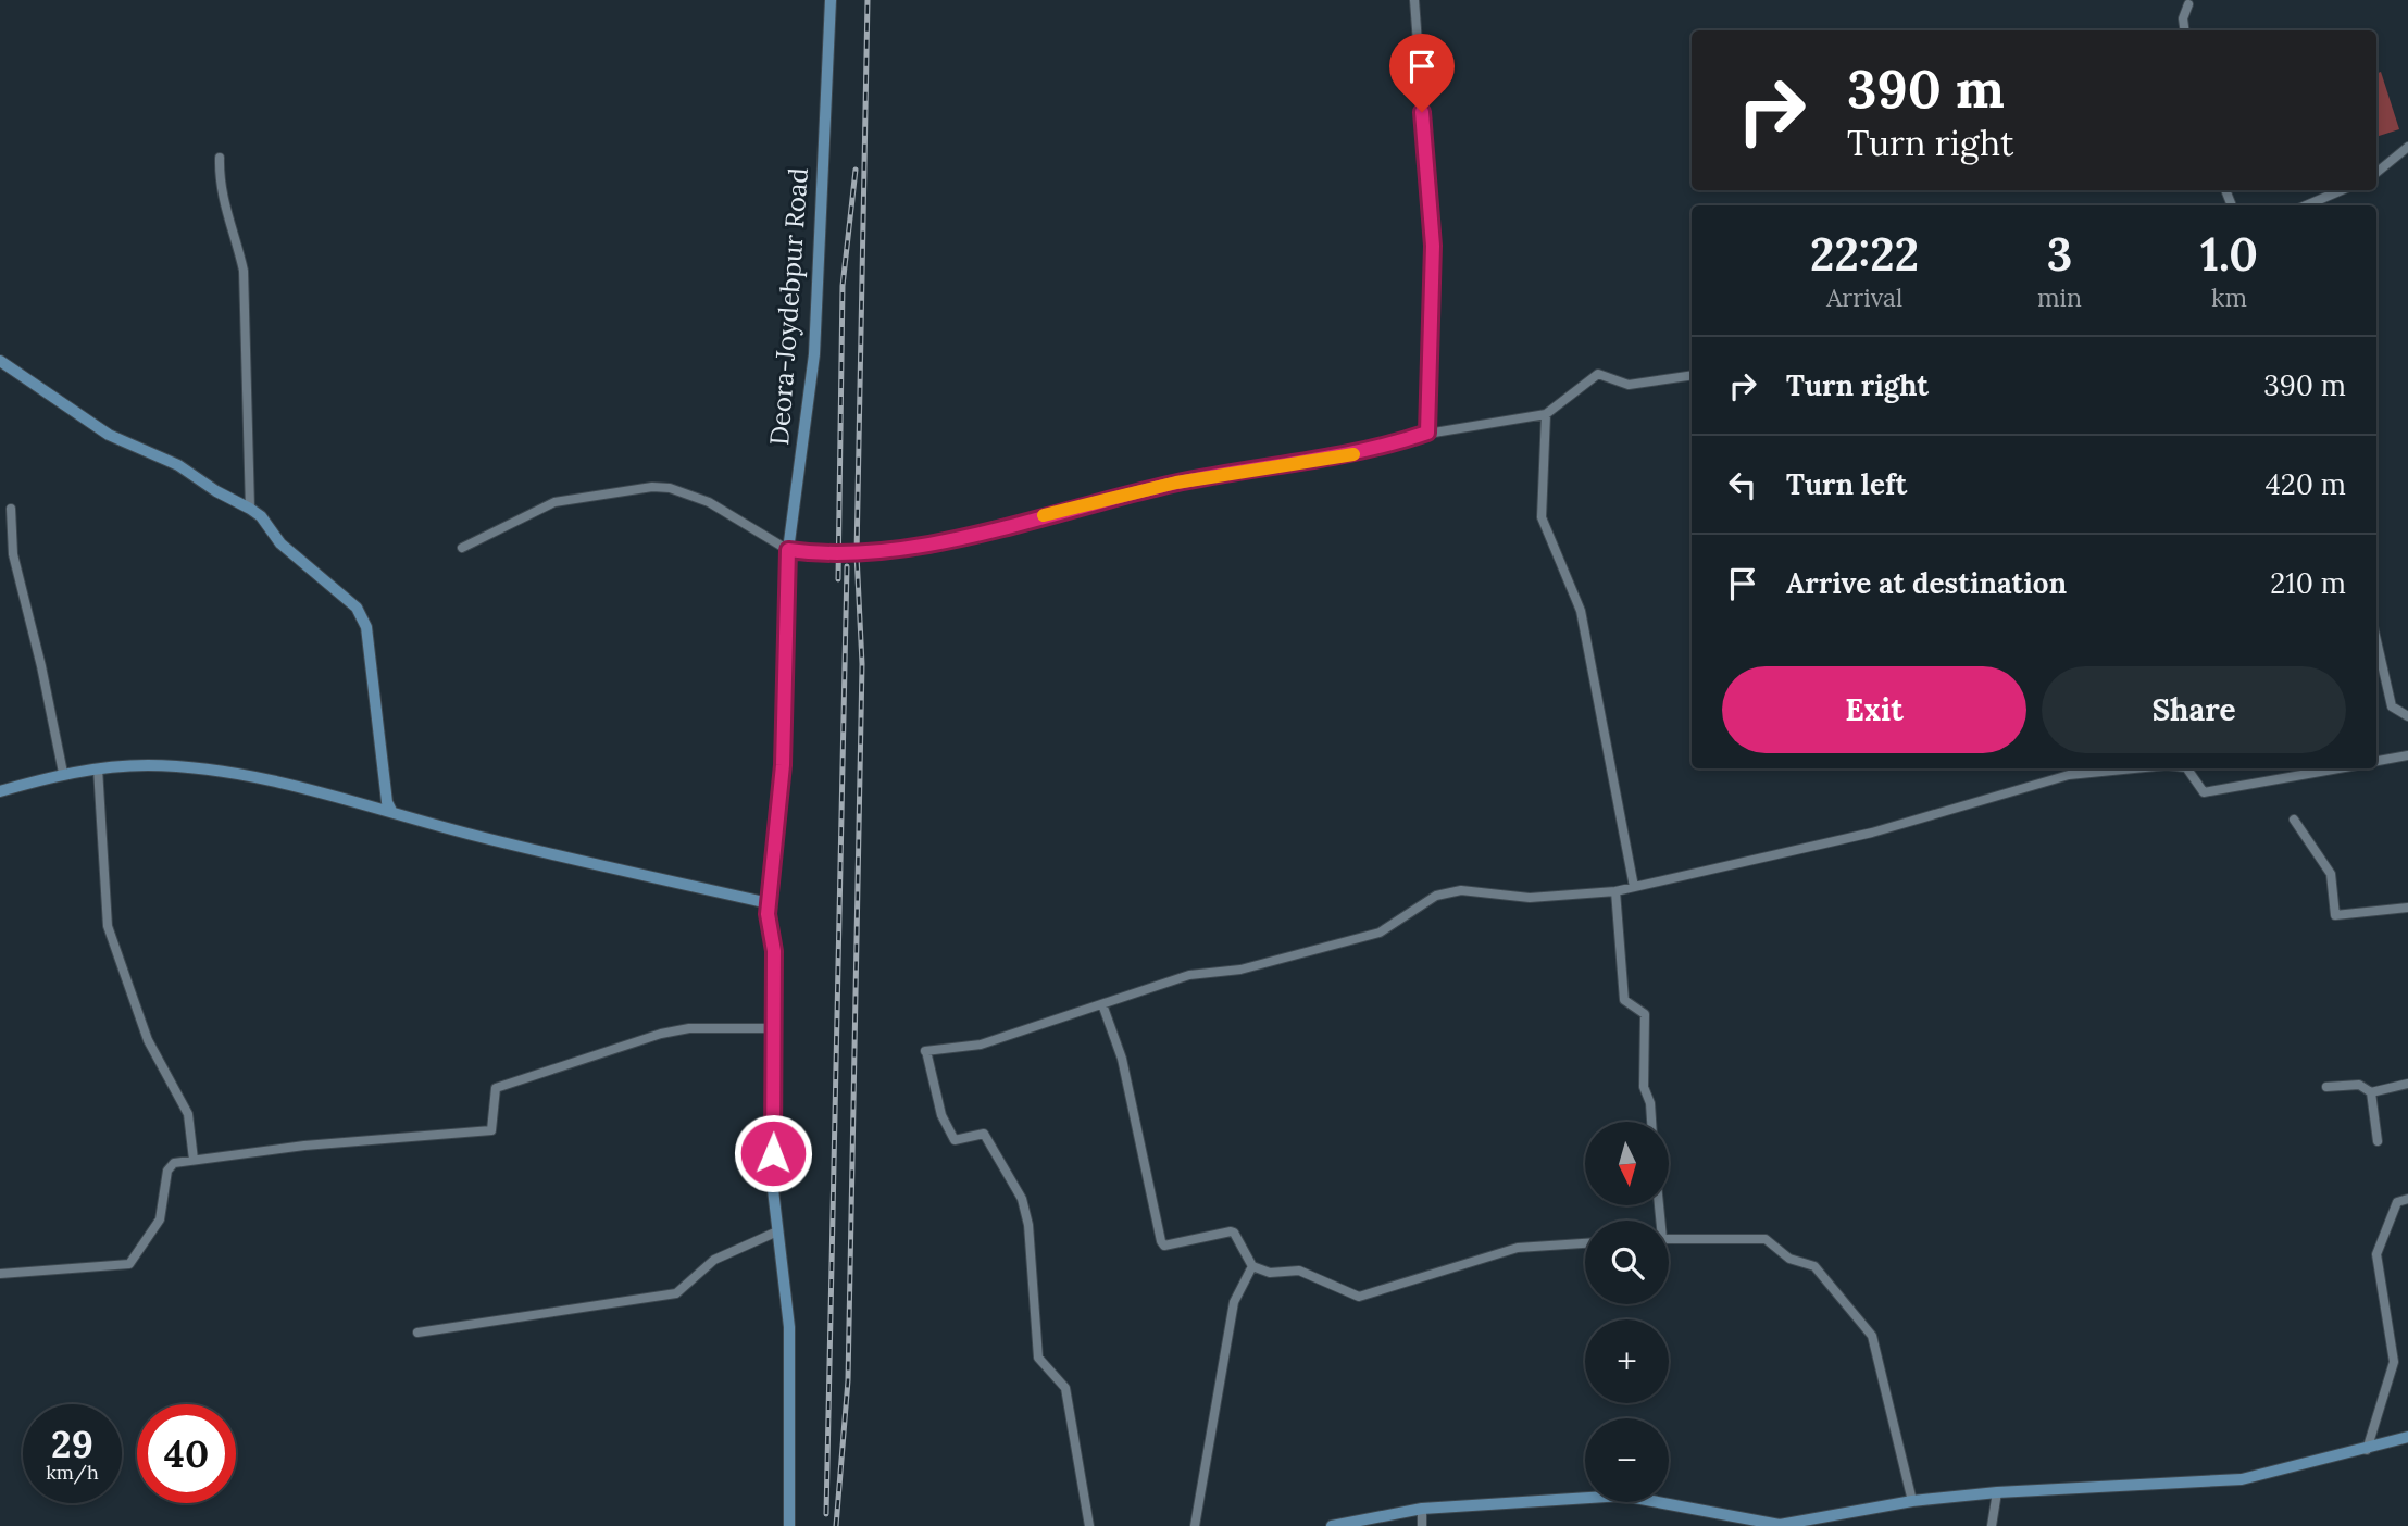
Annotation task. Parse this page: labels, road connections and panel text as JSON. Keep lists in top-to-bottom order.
{
  "streets": {
    "street": ["Deora-Joydebpur Road"]
  },
  "north": "bottom",
  "page": {
    "turn": ["390 m", "Turn right"],
    "eta": [
      "22:22",
      "Arrival",
      "3",
      "min",
      "1.0",
      "km"
    ],
    "list": [
      {
        "name": "Turn right",
        "value": "390 m"
      },
      {
        "name": "Turn left",
        "value": "420 m"
      },
      {
        "name": "Arrive at destination",
        "value": "210 m"
      }
    ],
    "buttons": ["Exit", "Share"],
    "map_buttons": ["+", "−"],
    "speed": "29 km/h",
    "limit": "40"
  }
}
